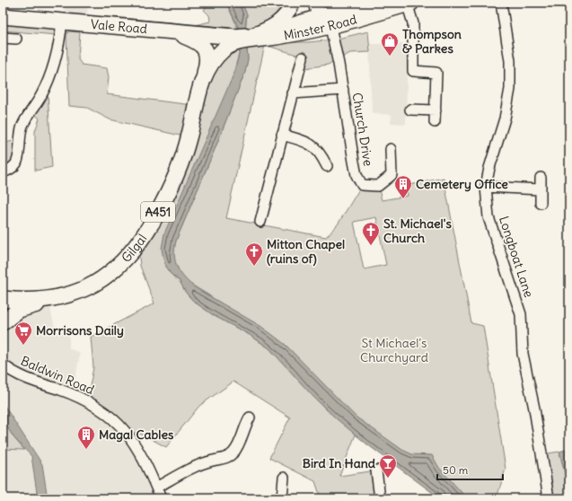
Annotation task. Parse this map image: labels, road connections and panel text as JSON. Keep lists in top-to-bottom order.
{
  "streets": {
    "main road": [
      "Vale Road",
      "Minster Road",
      "A451",
      "Gilgal"
    ],
    "street": ["Church Drive", "Longboat Lane", "Baldwin Road"]
  },
  "crossings": [
    ["Vale Road", "Minster Road"],
    ["Vale Road", "Gilgal"],
    ["Minster Road", "Church Drive"],
    ["Minster Road", "Gilgal"]
  ],
  "parks": ["St Michael's Churchyard"],
  "places": {
    "shop": ["Thompson & Parkes"],
    "building": ["Cemetery Office", "Magal Cables"],
    "church": ["St. Michael's Church", "Mitton Chapel (ruins of)"],
    "supermarket": ["Morrisons Daily"],
    "bar": ["Bird In Hand"]
  },
  "scale_bar": "50 m"
}
